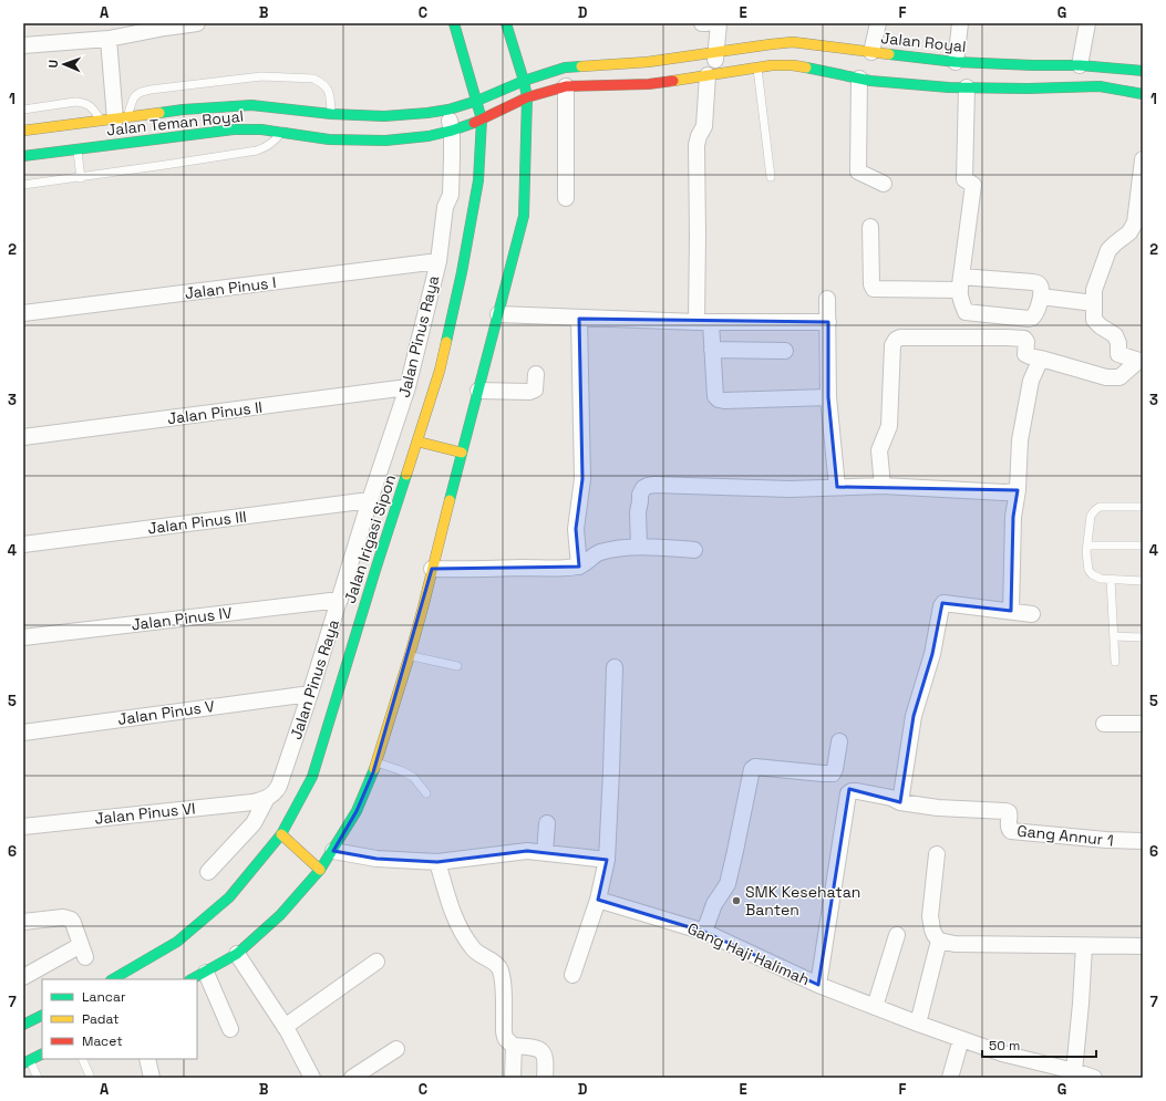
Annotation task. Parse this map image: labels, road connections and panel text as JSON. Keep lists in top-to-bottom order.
{
  "streets": {
    "street": [
      "Jalan Royal",
      "Jalan Teman Royal",
      "Jalan Pinus I",
      "Jalan Pinus Raya",
      "Jalan Pinus II",
      "Jalan Pinus III",
      "Jalan Irigasi Sipon",
      "Jalan Pinus IV",
      "Jalan Pinus V",
      "Jalan Pinus VI",
      "Gang Annur 1",
      "Gang Haji Halimah"
    ]
  },
  "crossings": [
    ["Jalan Royal", "Jalan Teman Royal"],
    ["Jalan Royal", "Jalan Irigasi Sipon"],
    ["Jalan Teman Royal", "Jalan Pinus Raya"],
    ["Jalan Teman Royal", "Jalan Irigasi Sipon"],
    ["Jalan Pinus I", "Jalan Pinus Raya"],
    ["Jalan Pinus Raya", "Jalan Pinus II"],
    ["Jalan Pinus Raya", "Jalan Pinus III"],
    ["Jalan Pinus Raya", "Jalan Pinus IV"],
    ["Jalan Pinus Raya", "Jalan Pinus V"],
    ["Jalan Pinus Raya", "Jalan Pinus VI"],
    ["Gang Annur 1", "Gang Haji Halimah"]
  ],
  "places": ["SMK Kesehatan Banten"],
  "legend": ["Lancar", "Padat", "Macet"],
  "scale_bar": "50 m",
  "north": "left",
  "grid": {
    "columns": [
      "A",
      "B",
      "C",
      "D",
      "E",
      "F",
      "G"
    ],
    "rows": [
      "1",
      "2",
      "3",
      "4",
      "5",
      "6",
      "7"
    ]
  }
}
